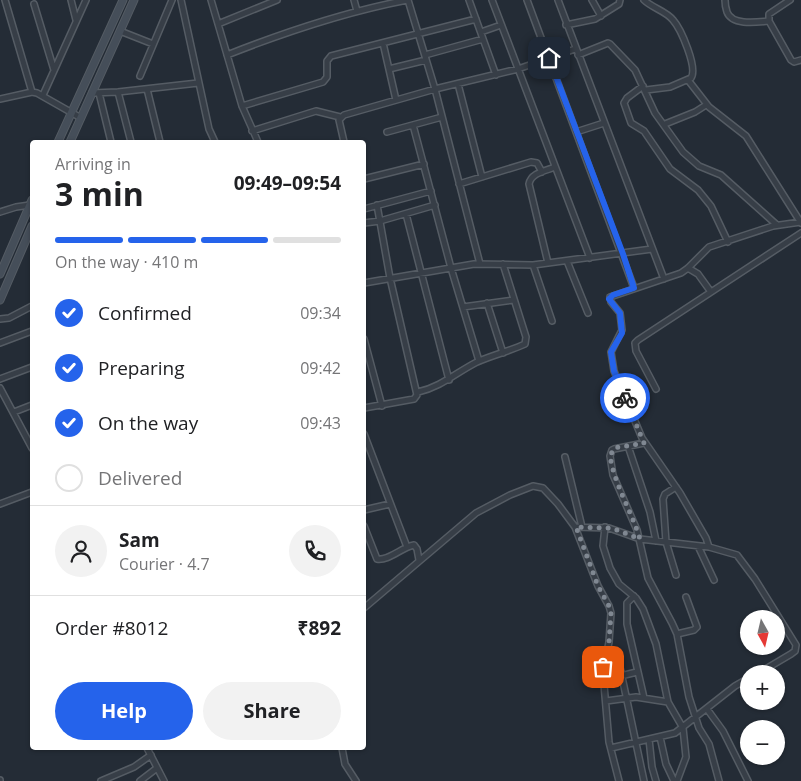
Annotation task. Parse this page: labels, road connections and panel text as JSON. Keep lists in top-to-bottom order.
{
  "north": "bottom",
  "page": {
    "heading": ["3 min", "Arriving in", "09:49–09:54"],
    "panel": [
      "Sam",
      "Courier · 4.7",
      "Order #8012",
      "₹892"
    ],
    "bar": "On the way · 410 m",
    "list": [
      ["Confirmed", "09:34"],
      ["Preparing", "09:42"],
      ["On the way", "09:43"],
      "Delivered"
    ],
    "map_buttons": ["+", "−"],
    "buttons": ["Help", "Share"]
  }
}
